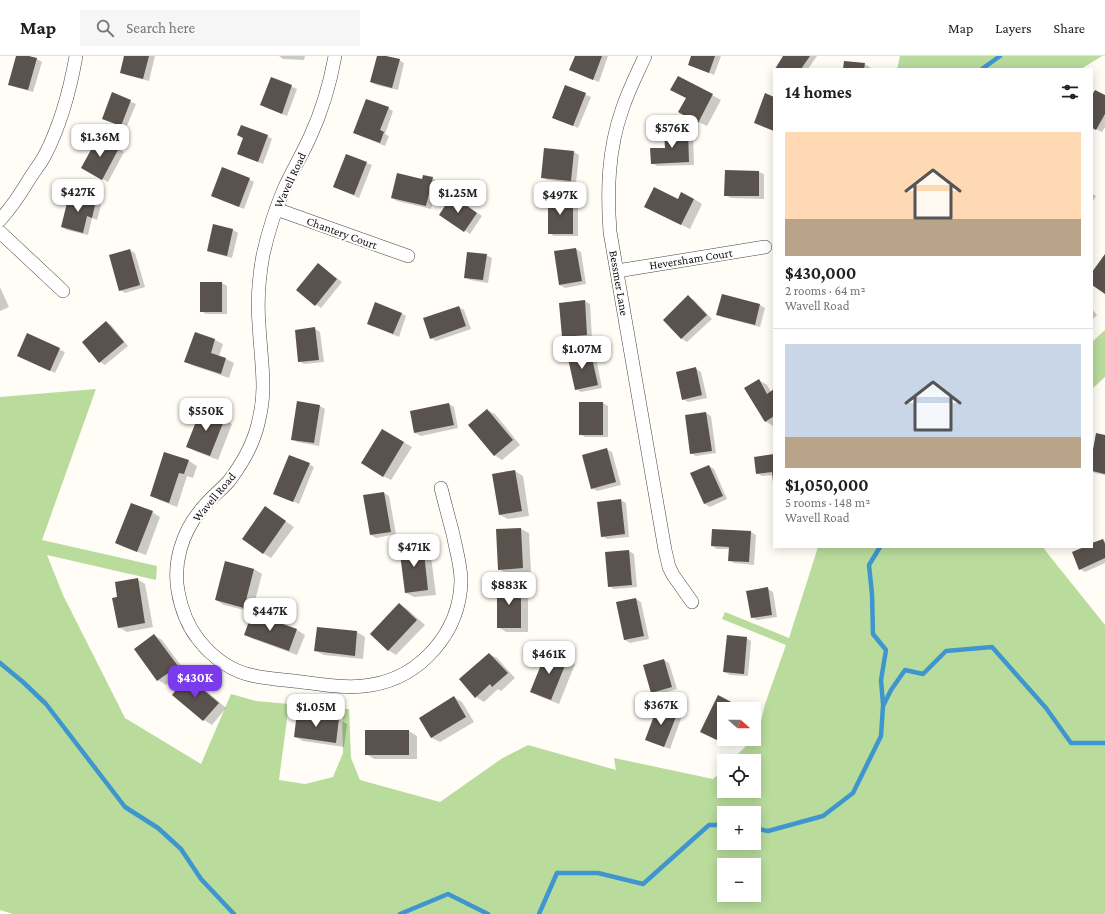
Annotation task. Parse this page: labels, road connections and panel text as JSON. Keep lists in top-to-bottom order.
{
  "streets": {
    "street": [
      "Wavell Road",
      "Chantery Court",
      "Heversham Court",
      "Bessmer Lane"
    ]
  },
  "crossings": [
    ["Wavell Road", "Chantery Court"],
    ["Heversham Court", "Bessmer Lane"]
  ],
  "north": "right",
  "page": {
    "header": "Map",
    "search": "Search here",
    "nav": ["Map", "Layers", "Share"],
    "heading": "14 homes",
    "price": [
      "$576K",
      "$1.36M",
      "$427K",
      "$1.25M",
      "$497K",
      "$1.07M",
      "$550K",
      "$471K",
      "$883K",
      "$447K",
      "$461K",
      "$430K",
      "$367K",
      "$1.05M"
    ],
    "list": [
      {
        "name": "$430,000",
        "note": "2 rooms · 64 m² · Wavell Road"
      },
      {
        "name": "$1,050,000",
        "note": "5 rooms · 148 m² · Wavell Road"
      }
    ],
    "map_buttons": ["+", "−"]
  }
}
